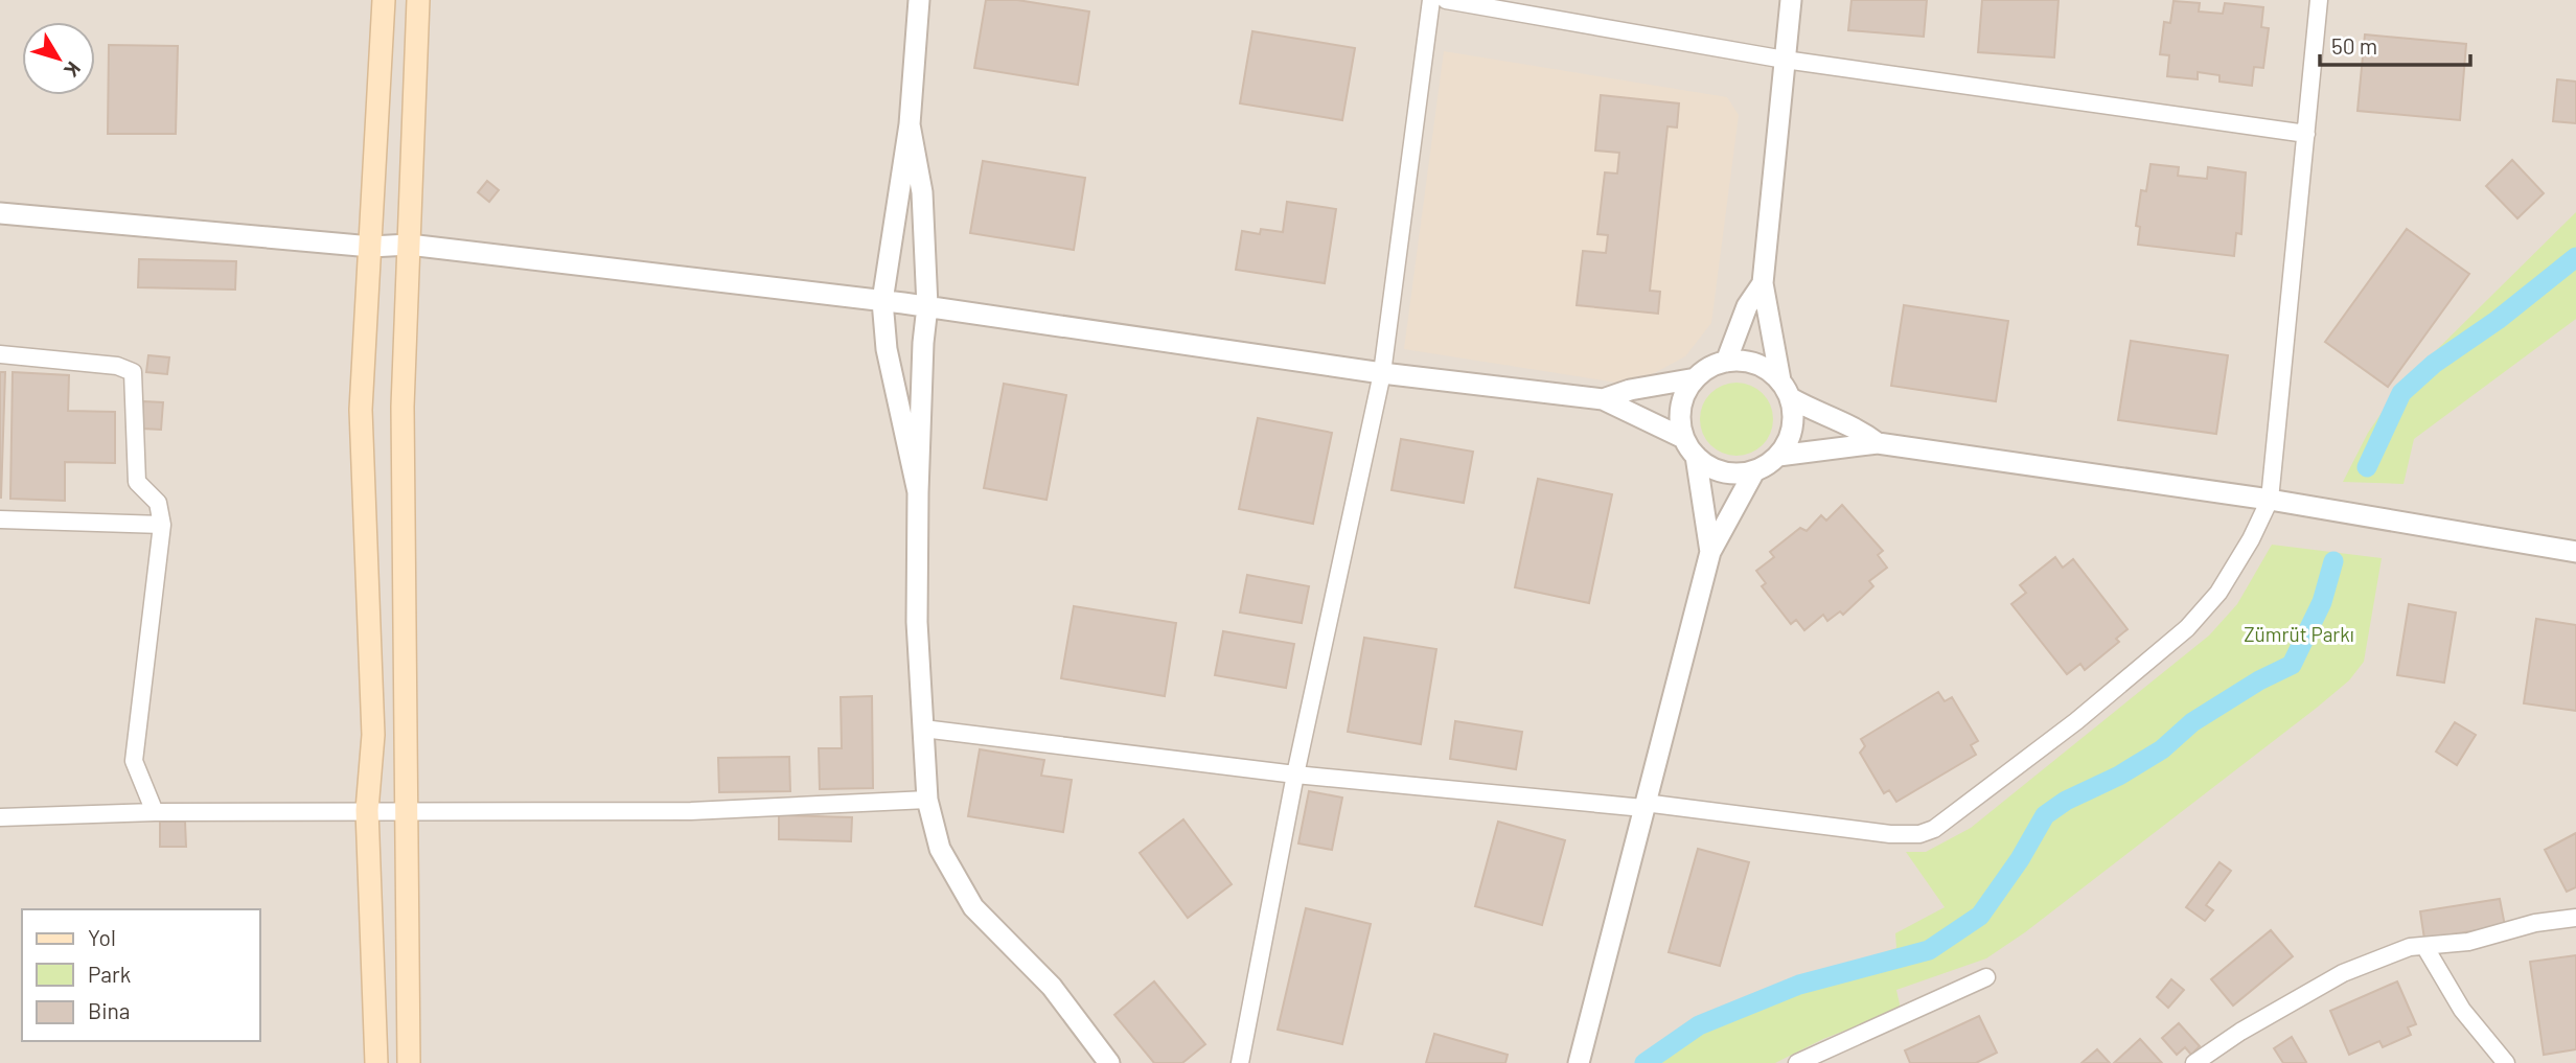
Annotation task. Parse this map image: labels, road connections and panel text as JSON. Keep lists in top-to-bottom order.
{
  "parks": ["Zümrüt Parkı"],
  "legend": ["Yol", "Park", "Bina"],
  "scale_bar": "50 m",
  "north": "bottom right"
}
